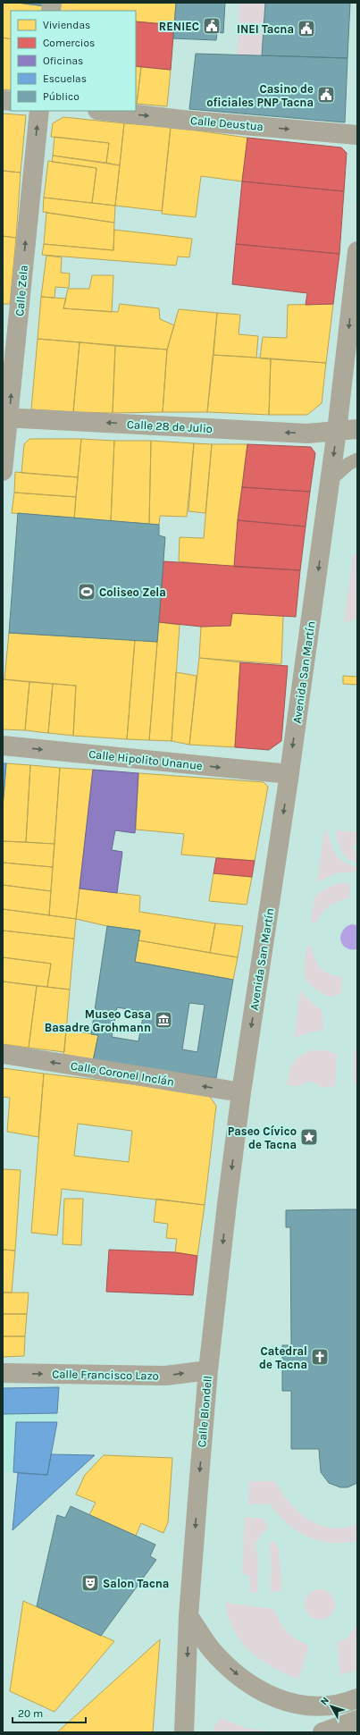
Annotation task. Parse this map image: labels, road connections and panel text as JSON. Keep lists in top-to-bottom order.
{
  "streets": {
    "street": [
      "Calle Deustua",
      "Calle Zela",
      "Calle 28 de Julio",
      "Avenida San Martín",
      "Calle Hipolito Unanue",
      "Calle Coronel Inclán",
      "Calle Francisco Lazo",
      "Calle Blondell"
    ]
  },
  "crossings": [
    ["Calle Zela", "Calle 28 de Julio"],
    ["Calle 28 de Julio", "Avenida San Martín"],
    ["Avenida San Martín", "Calle Hipolito Unanue"],
    ["Avenida San Martín", "Calle Coronel Inclán"],
    ["Avenida San Martín", "Calle Blondell"],
    ["Calle Coronel Inclán", "Calle Blondell"],
    ["Calle Francisco Lazo", "Calle Blondell"]
  ],
  "one_way": [
    "Calle Deustua",
    "Calle Zela",
    "Calle 28 de Julio",
    "Avenida San Martín",
    "Calle Hipolito Unanue",
    "Calle Coronel Inclán",
    "Calle Francisco Lazo",
    "Calle Blondell"
  ],
  "places": {
    "public building": ["RENIEC", "INEI Tacna", "Casino de oficiales PNP Tacna"],
    "sports": ["Coliseo Zela"],
    "museum": ["Museo Casa Basadre Grohmann"],
    "place": ["Paseo Cívico de Tacna"],
    "church": ["Catedral de Tacna"],
    "theatre": ["Salon Tacna"]
  },
  "legend": [
    "Viviendas",
    "Comercios",
    "Oficinas",
    "Escuelas",
    "Público"
  ],
  "scale_bar": "20 m",
  "north": "top left"
}
